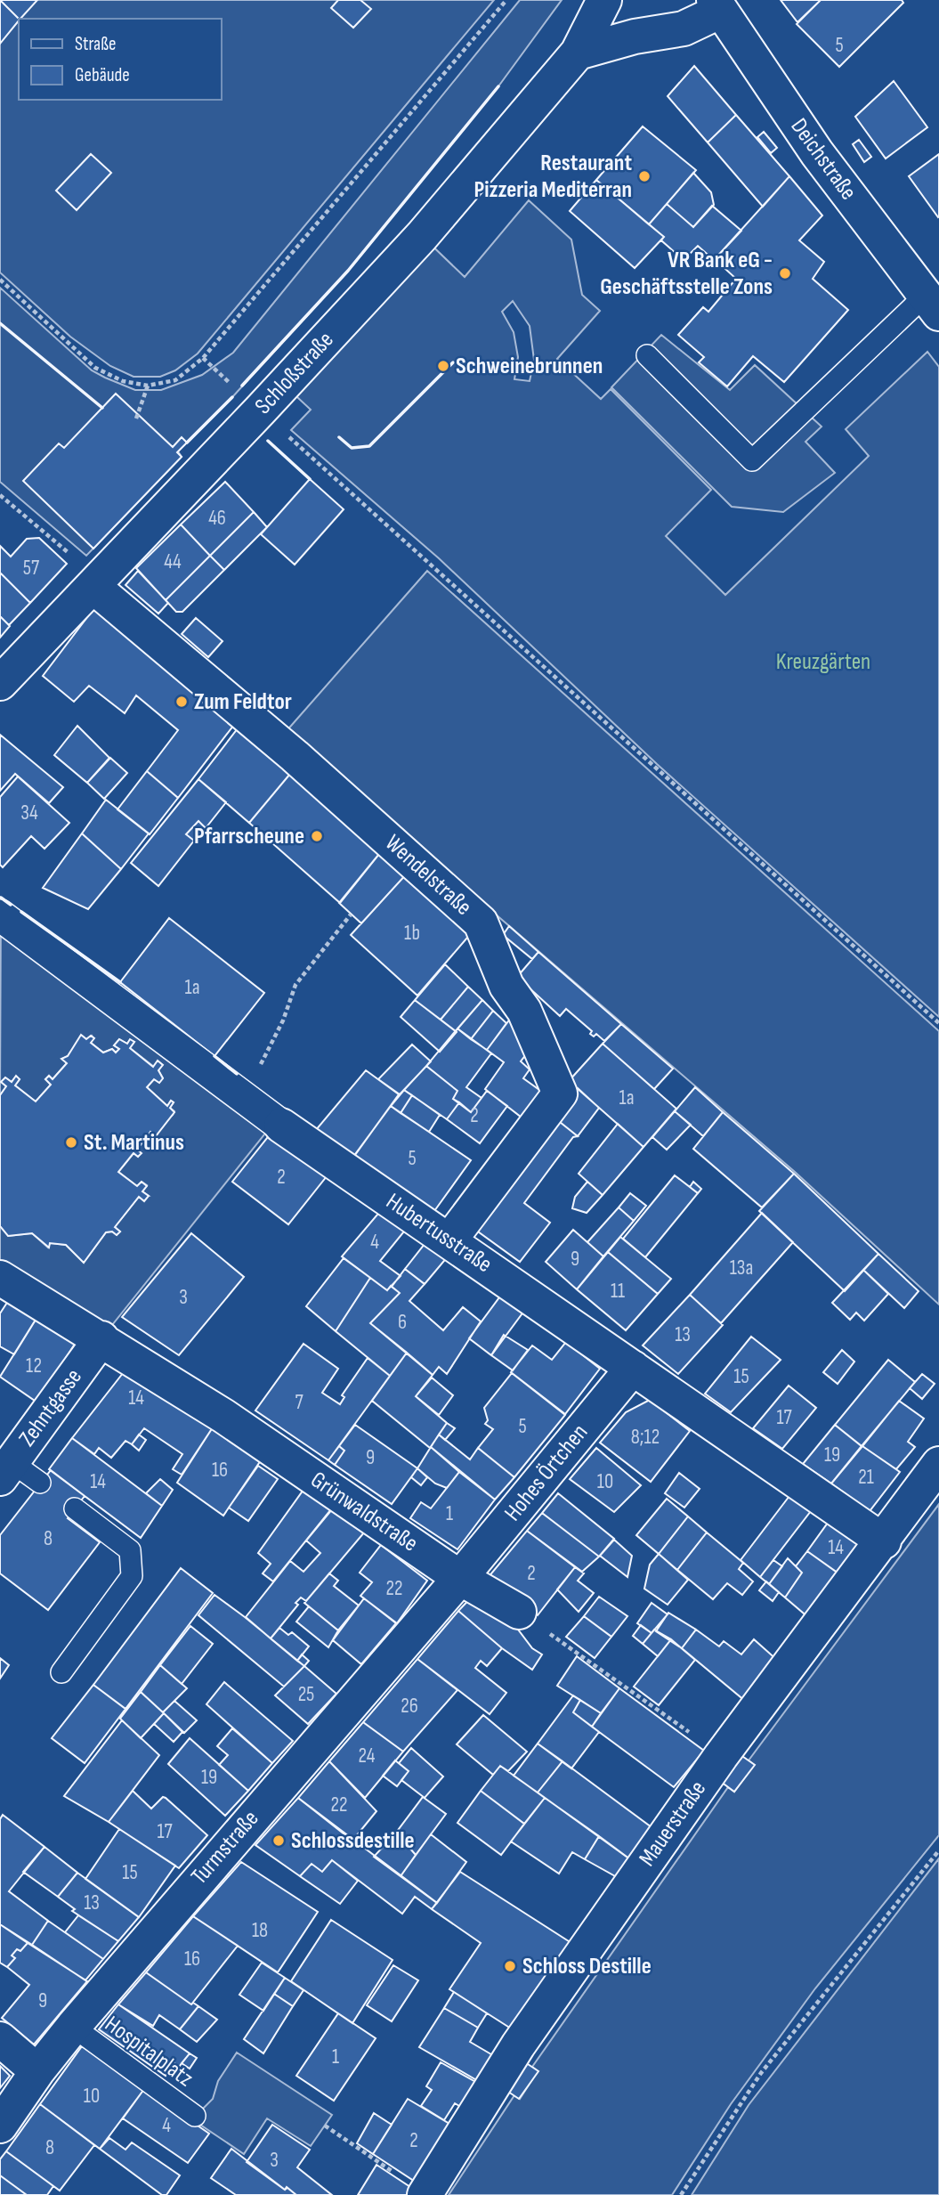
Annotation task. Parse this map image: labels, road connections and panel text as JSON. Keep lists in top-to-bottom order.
{
  "streets": {
    "street": [
      "Deichstraße",
      "Schloßstraße",
      "Wendelstraße",
      "Hubertusstraße",
      "Zehntgasse",
      "Hohes Örtchen",
      "Grünwaldstraße",
      "Mauerstraße",
      "Turmstraße"
    ],
    "lane": ["Hospitalplatz"]
  },
  "crossings": [
    ["Schloßstraße", "Wendelstraße"],
    ["Wendelstraße", "Hubertusstraße"],
    ["Hubertusstraße", "Hohes Örtchen"],
    ["Hubertusstraße", "Mauerstraße"],
    ["Zehntgasse", "Grünwaldstraße"],
    ["Hohes Örtchen", "Grünwaldstraße"],
    ["Hohes Örtchen", "Turmstraße"],
    ["Grünwaldstraße", "Turmstraße"],
    ["Turmstraße", "Hospitalplatz"]
  ],
  "parks": ["Kreuzgärten"],
  "places": [
    "Restaurant Pizzeria Mediterran",
    "VR Bank eG - Geschäftsstelle Zons",
    "Schweinebrunnen",
    "Zum Feldtor",
    "Pfarrscheune",
    "St. Martinus",
    "Schlossdestille",
    "Schloss Destille"
  ],
  "house_numbers": [
    "5",
    "46",
    "44",
    "57",
    "34",
    "1b",
    "1a",
    "1a",
    "2",
    "5",
    "2",
    "4",
    "9",
    "13a",
    "11",
    "3",
    "6",
    "13",
    "12",
    "15",
    "14",
    "7",
    "17",
    "5",
    "8;12",
    "19",
    "9",
    "16",
    "21",
    "14",
    "10",
    "1",
    "8",
    "14",
    "2",
    "22",
    "25",
    "26",
    "24",
    "19",
    "22",
    "17",
    "15",
    "13",
    "18",
    "16",
    "9",
    "1",
    "10",
    "4",
    "2",
    "8",
    "3"
  ],
  "legend": ["Straße", "Gebäude"]
}
